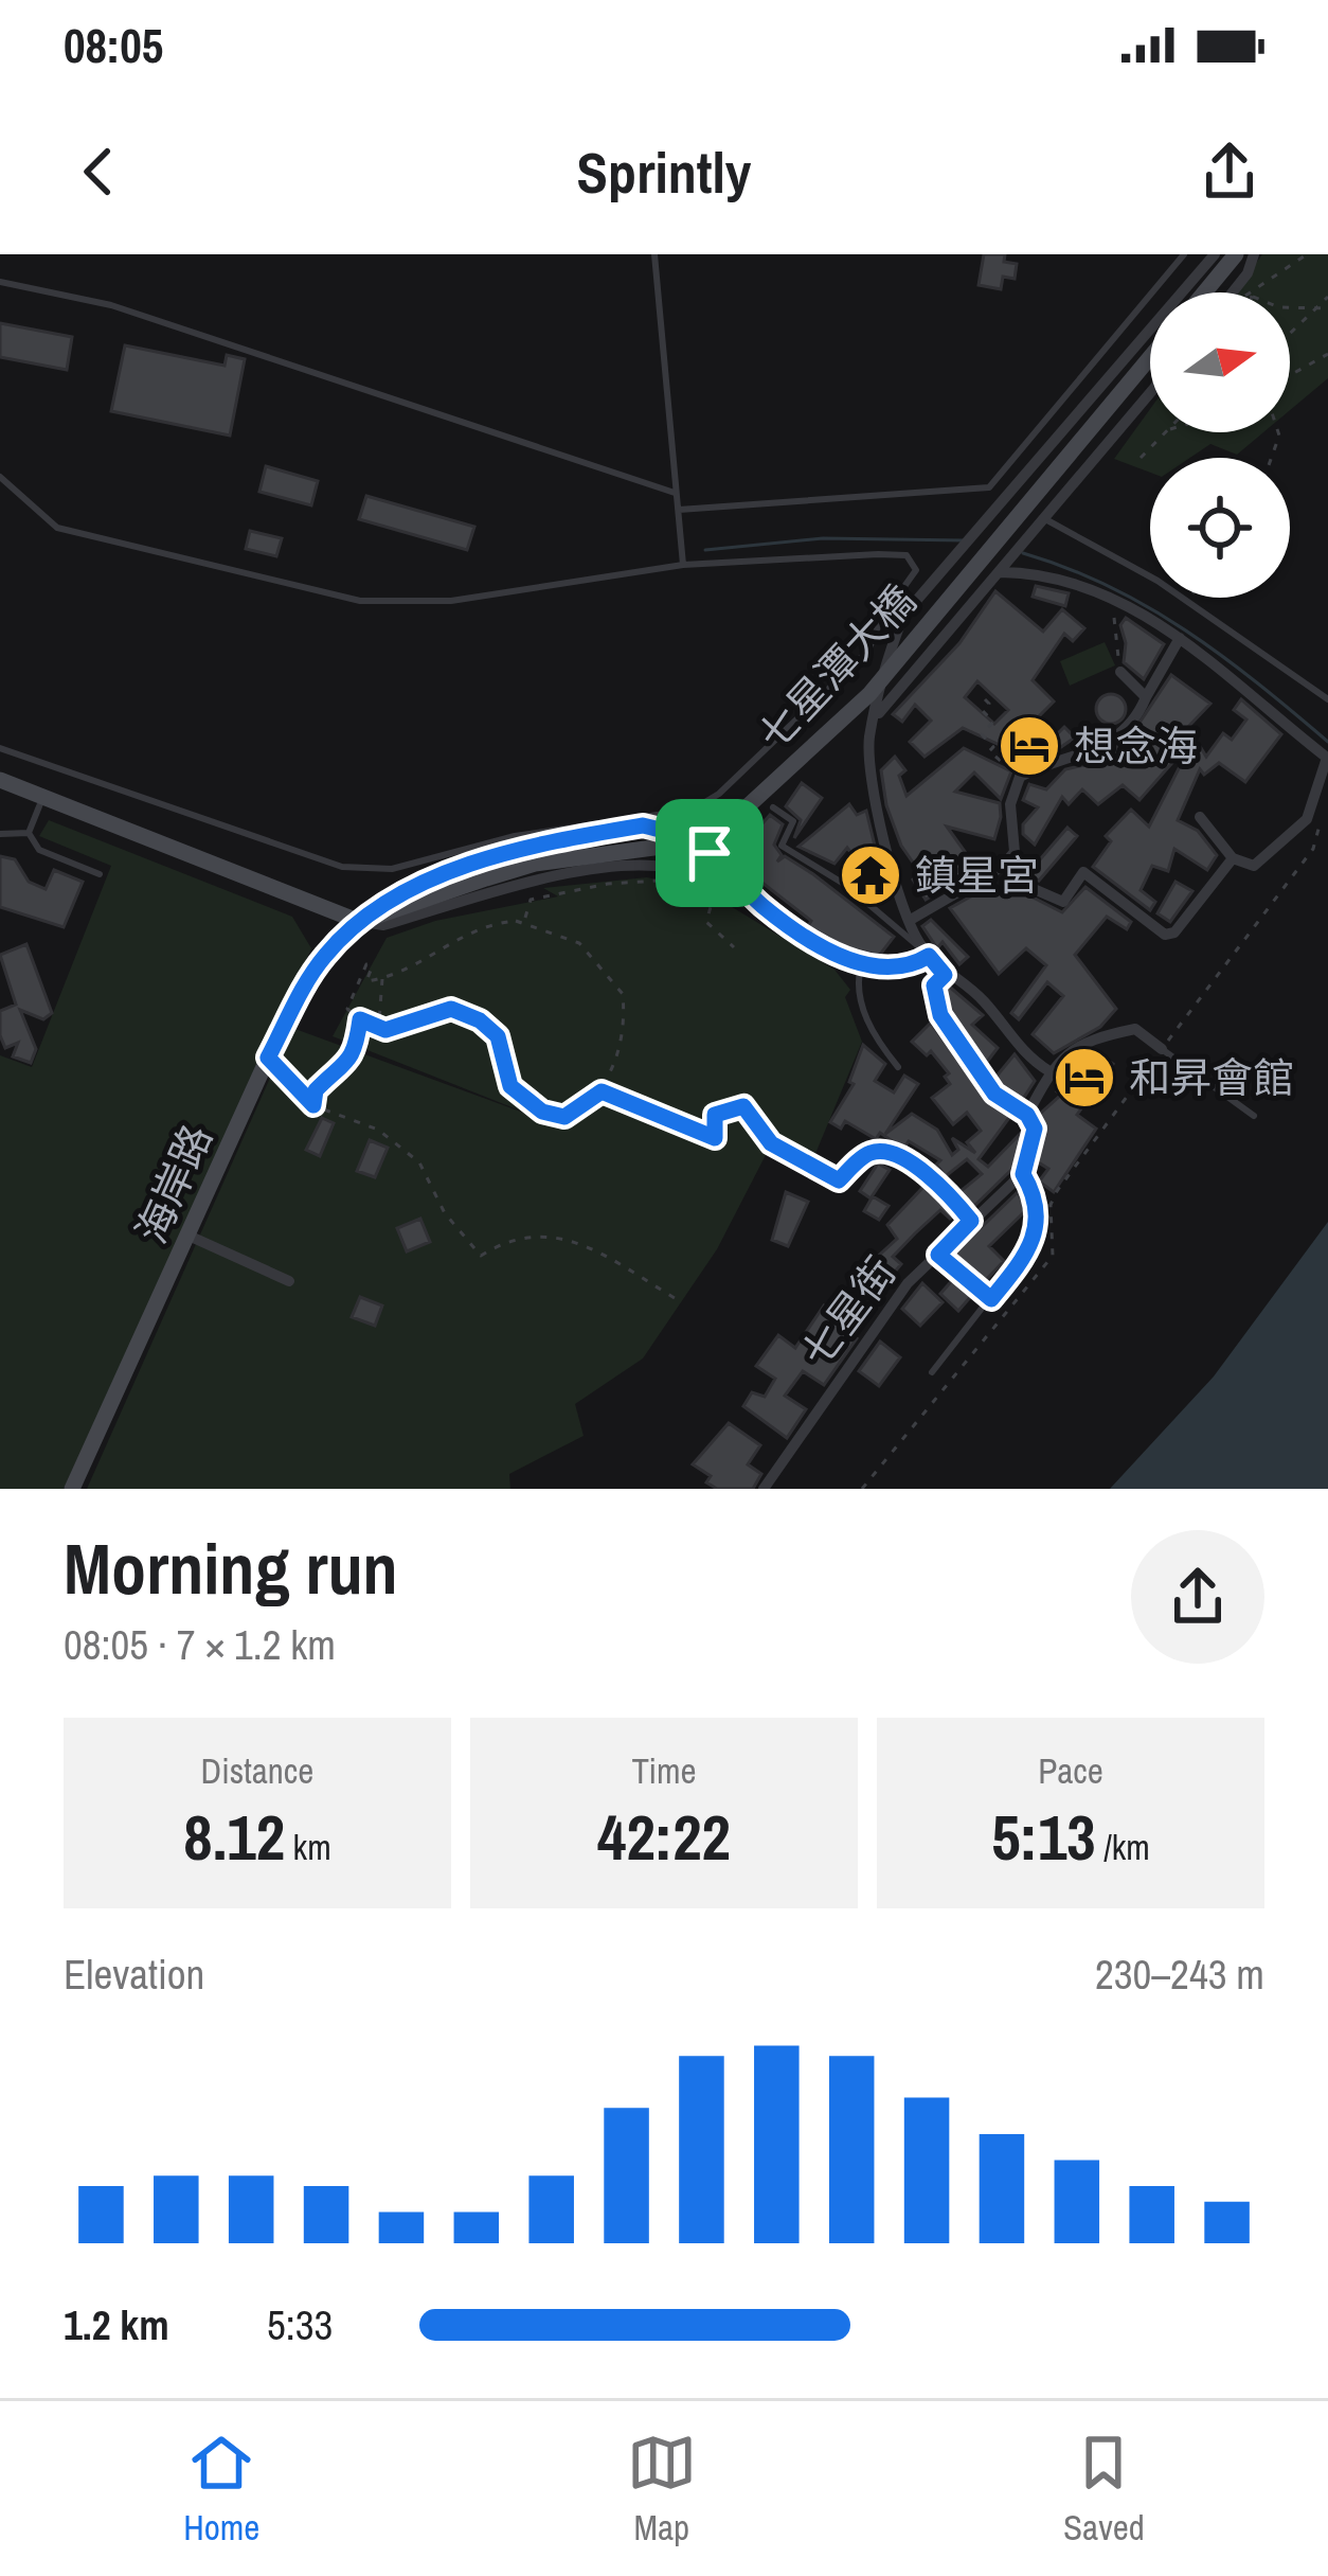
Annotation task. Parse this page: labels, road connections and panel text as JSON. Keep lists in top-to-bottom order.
{
  "streets": {
    "main road": ["七星潭大橋", "海岸路"],
    "street": ["七星街"]
  },
  "crossings": [
    ["七星潭大橋", "海岸路"]
  ],
  "places": {
    "hotel": ["想念海", "和昇會館"],
    "temple": ["鎮星宮"]
  },
  "north": "right",
  "page": {
    "status": "08:05",
    "header": "Sprintly",
    "heading": ["Morning run", "08:05 · 7 × 1.2 km"],
    "stats": [
      ["Distance", "8.12 km"],
      ["Time", "42:22"],
      ["Pace", "5:13 /km"]
    ],
    "chart": ["Elevation", "230–243 m"],
    "list": [
      {
        "name": "1.2 km",
        "note": "5:33"
      }
    ],
    "tabs": ["Home", "Map", "Saved"]
  }
}
